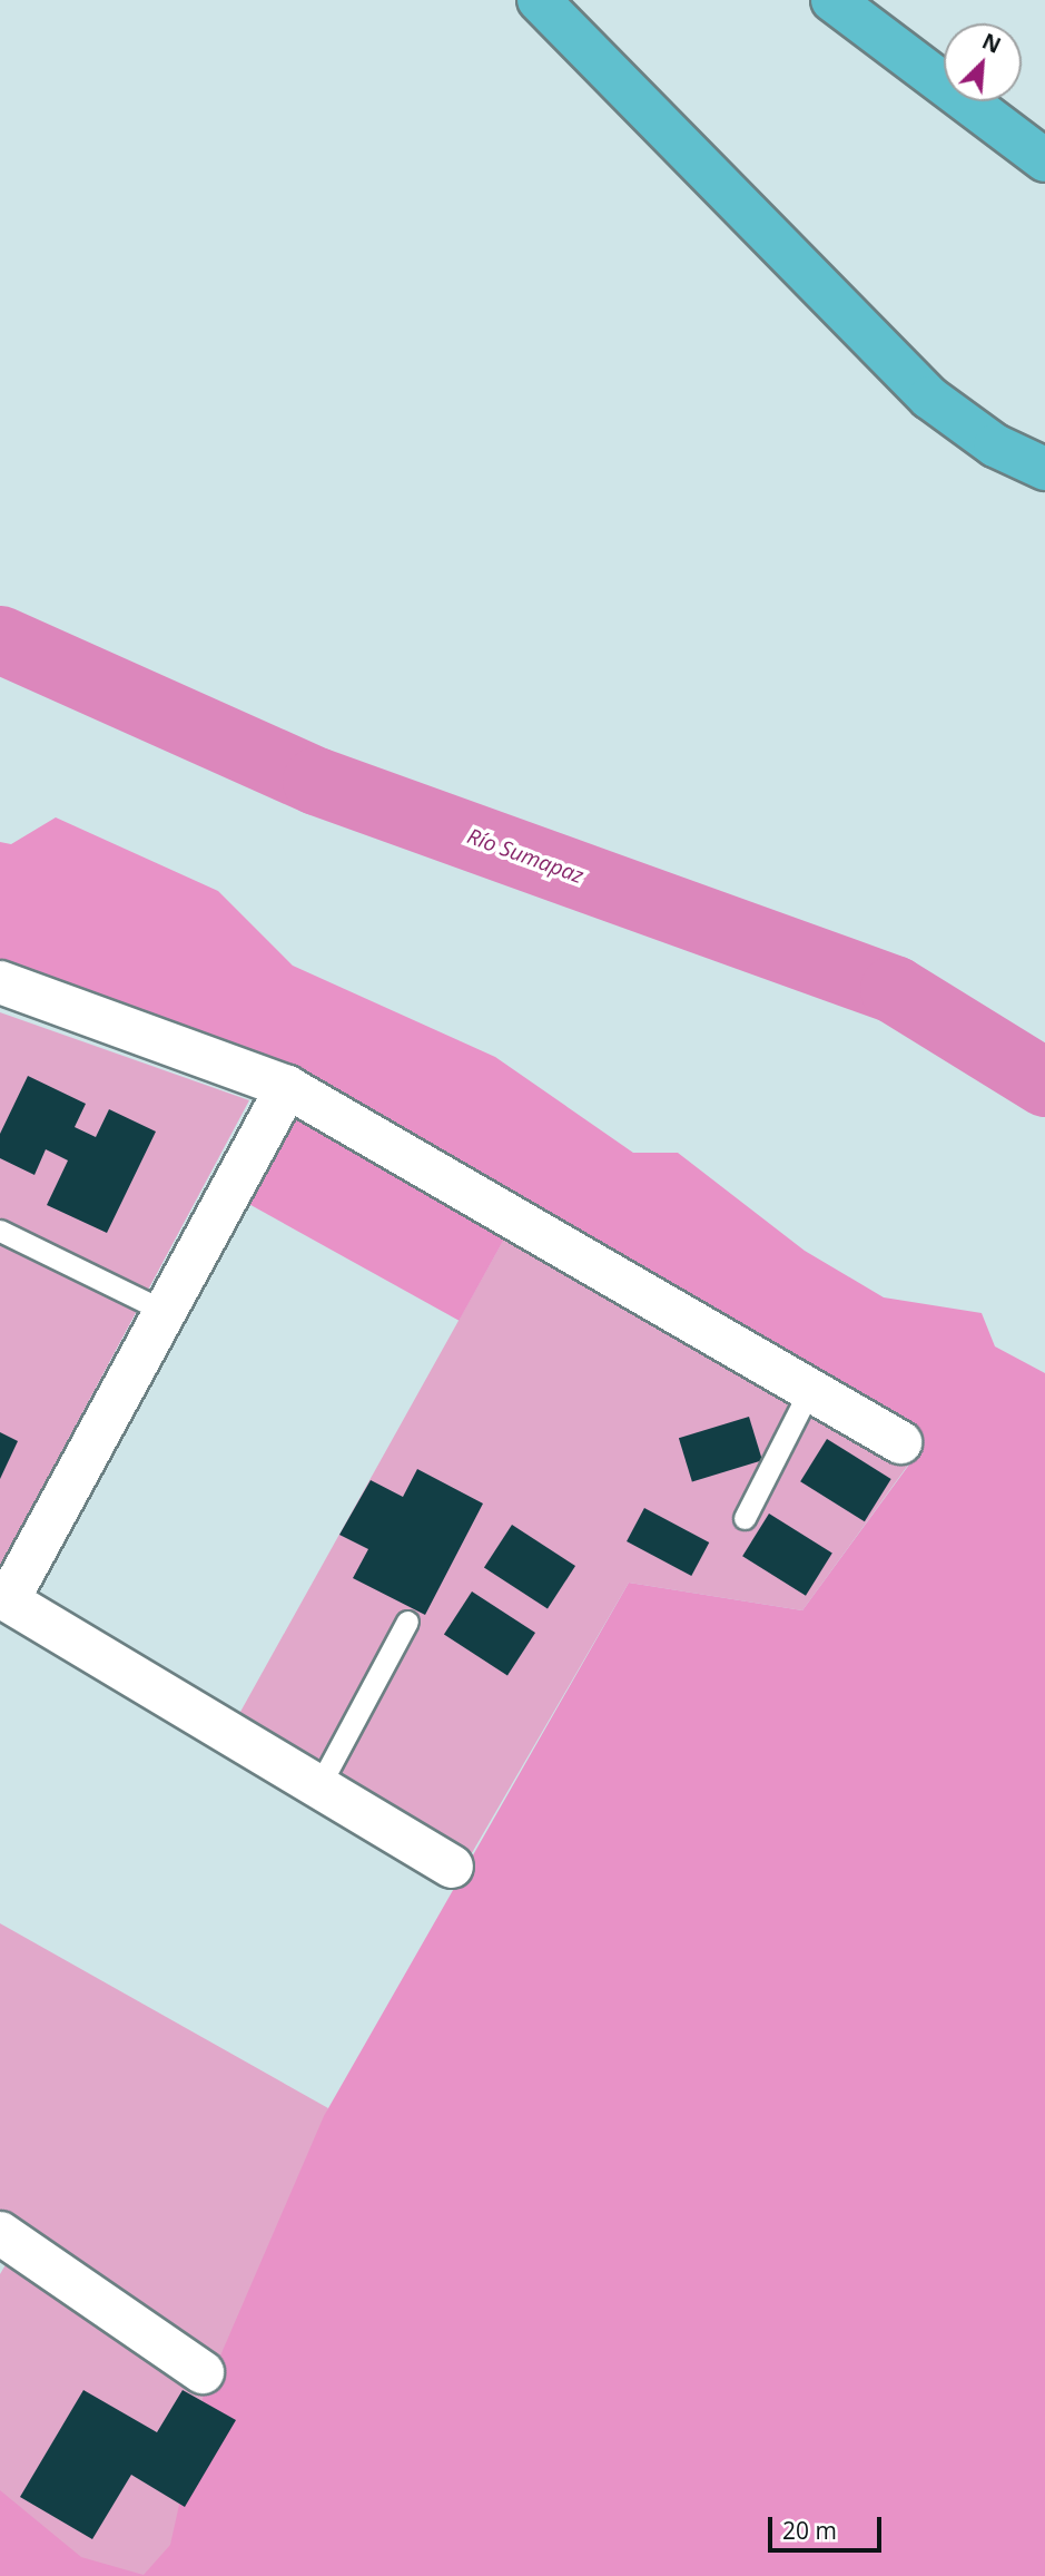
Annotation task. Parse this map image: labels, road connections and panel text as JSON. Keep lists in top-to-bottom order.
{
  "water": ["Río Sumapaz"],
  "scale_bar": "20 m",
  "north": "top right"
}
